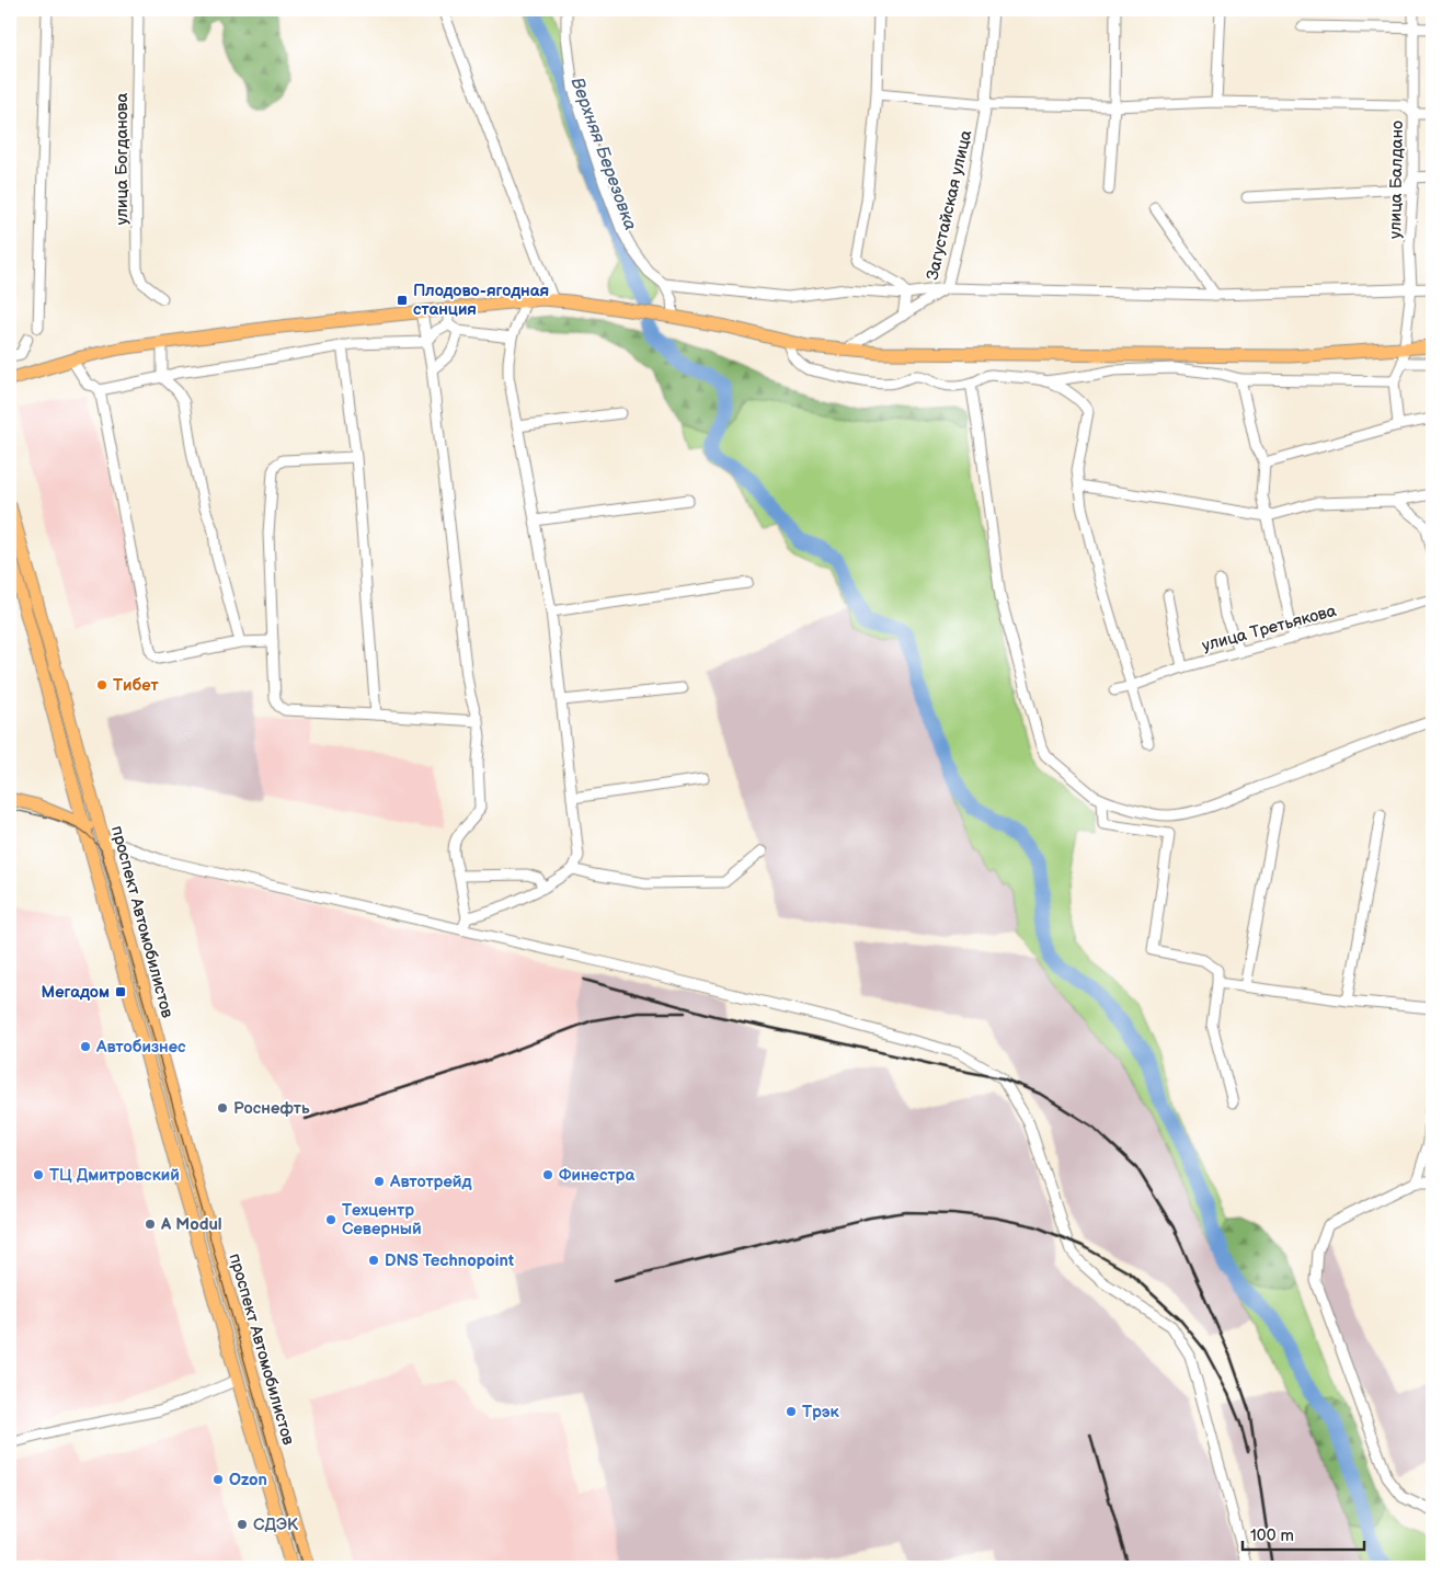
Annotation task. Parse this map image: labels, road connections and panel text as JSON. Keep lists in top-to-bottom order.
{
  "streets": {
    "main road": ["проспект Автомобилистов"],
    "street": [
      "улица Богданова",
      "улица Балдано",
      "Загустайская улица",
      "улица Третьякова"
    ]
  },
  "water": ["Верхняя Березовка"],
  "places": {
    "transit": ["Плодово-ягодная станция", "Мегадом"],
    "other": [
      "Тибет",
      "Автобизнес",
      "Роснефть",
      "ТЦ Дмитровский",
      "Финестра",
      "Автотрейд",
      "Техцентр Северный",
      "A Modul",
      "DNS Technopoint",
      "Трэк",
      "Ozon",
      "СДЭК"
    ]
  },
  "scale_bar": "100 m"
}
